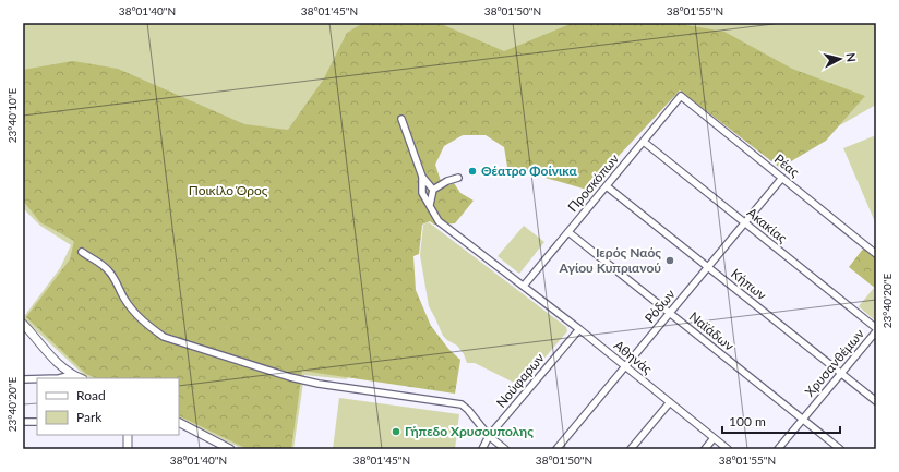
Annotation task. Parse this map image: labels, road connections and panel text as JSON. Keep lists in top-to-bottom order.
{
  "streets": {
    "street": [
      "Ρέας",
      "Προσκόπων",
      "Ακακίας",
      "Κήπων",
      "Ρόδων",
      "Ναϊάδων",
      "Αθηνάς",
      "Χρυσανθέμων",
      "Νούφαρων"
    ]
  },
  "crossings": [
    ["Ρέας", "Προσκόπων"],
    ["Ρέας", "Ρόδων"],
    ["Προσκόπων", "Ακακίας"],
    ["Προσκόπων", "Κήπων"],
    ["Προσκόπων", "Ναϊάδων"],
    ["Προσκόπων", "Αθηνάς"],
    ["Ακακίας", "Ρόδων"],
    ["Κήπων", "Ρόδων"],
    ["Κήπων", "Χρυσανθέμων"],
    ["Ρόδων", "Ναϊάδων"],
    ["Ρόδων", "Αθηνάς"],
    ["Ναϊάδων", "Χρυσανθέμων"],
    ["Αθηνάς", "Νούφαρων"]
  ],
  "parks": ["Ποικίλο Όρος"],
  "places": ["Θέατρο Φοίνικα", "Ιερός Ναός Αγίου Κυπριανού", "Γήπεδο Χρυσουπολης"],
  "legend": ["Road", "Park"],
  "scale_bar": "100 m",
  "north": "right",
  "coordinates": [
    "38°01'40\"N",
    "38°01'45\"N",
    "38°01'50\"N",
    "38°01'55\"N",
    "23°40'10\"E",
    "23°40'20\"E"
  ]
}
